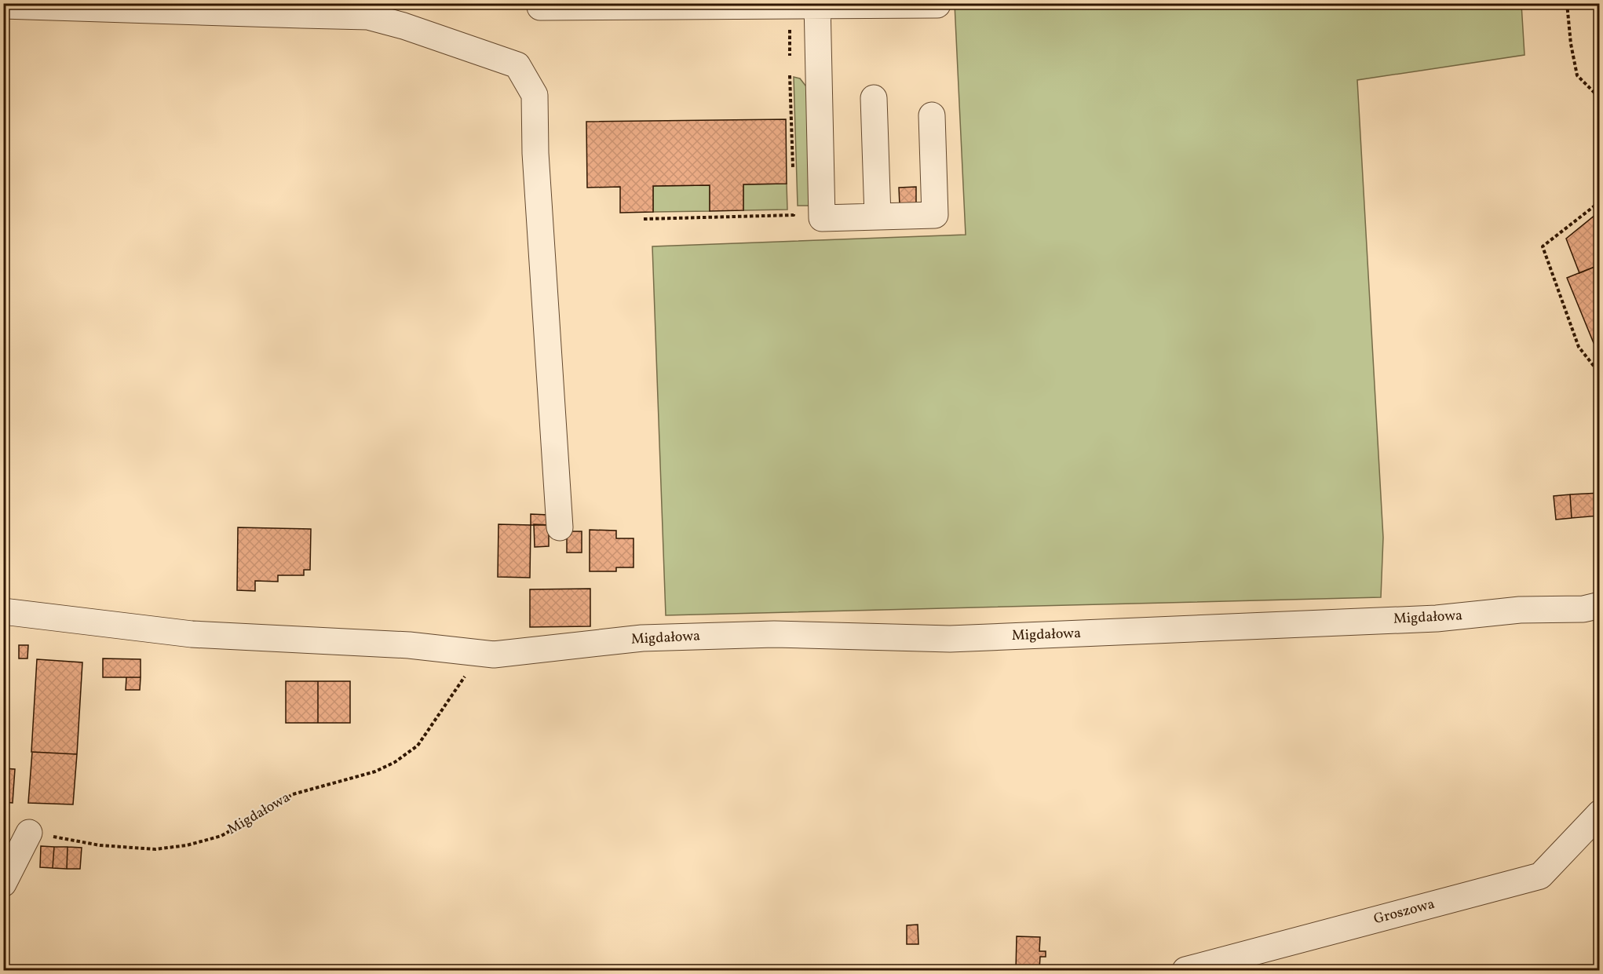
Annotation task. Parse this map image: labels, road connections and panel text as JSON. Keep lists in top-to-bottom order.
{
  "streets": {
    "street": ["Migdałowa", "Groszowa"]
  }
}
